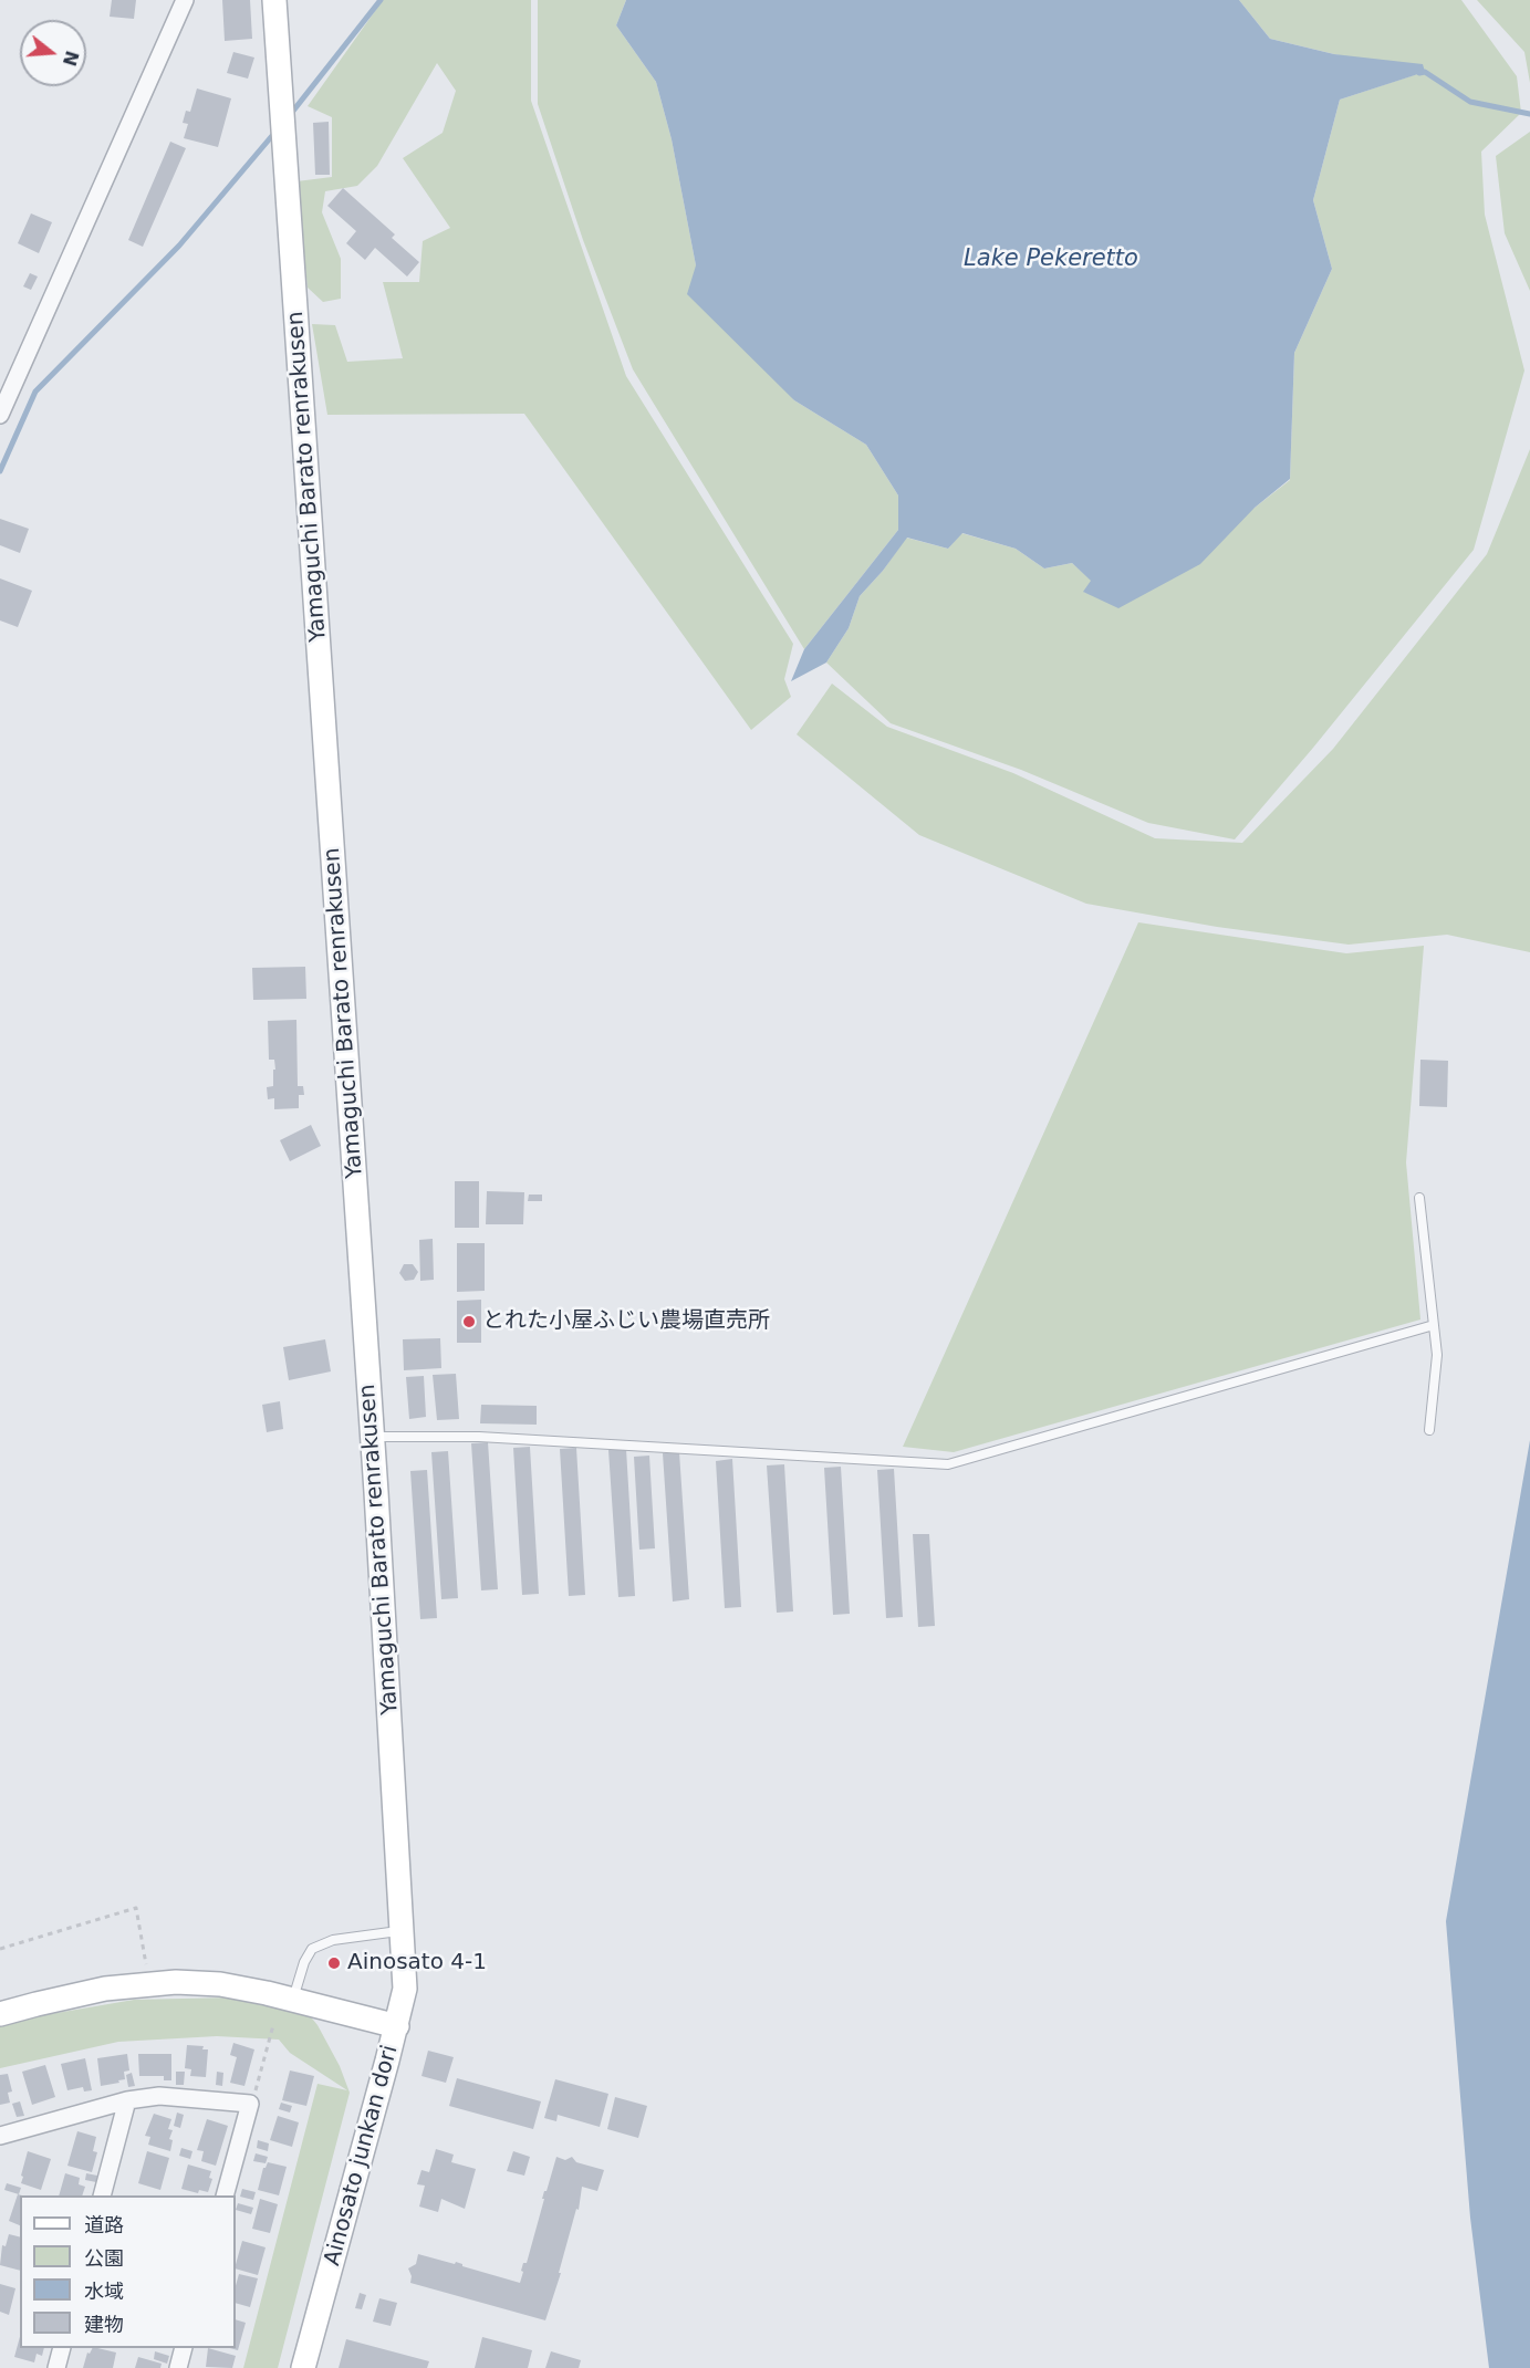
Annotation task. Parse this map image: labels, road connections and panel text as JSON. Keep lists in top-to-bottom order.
{
  "streets": {
    "street": ["Yamaguchi Barato renrakusen", "Ainosato junkan dori"]
  },
  "crossings": [
    ["Yamaguchi Barato renrakusen", "Ainosato junkan dori"]
  ],
  "water": ["Lake Pekeretto"],
  "places": ["とれた小屋ふじい農場直売所", "Ainosato 4-1"],
  "legend": [
    "道路",
    "公園",
    "水域",
    "建物"
  ],
  "north": "right"
}
